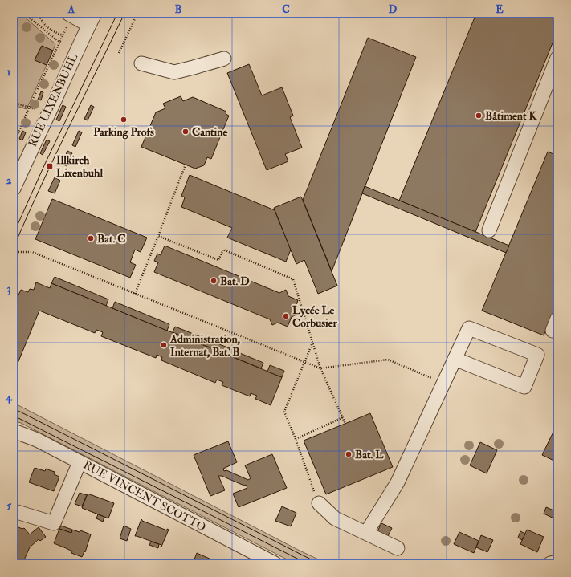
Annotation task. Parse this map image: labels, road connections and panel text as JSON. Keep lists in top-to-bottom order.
{
  "streets": {
    "street": ["RUE LIXENBUHL", "RUE VINCENT SCOTTO"]
  },
  "places": {
    "other": [
      "Bâtiment K",
      "Parking Profs",
      "Cantine",
      "Bat. C",
      "Bat. D",
      "Lycée Le Corbusier",
      "Administration, Internat, Bat. B",
      "Bat. L"
    ],
    "transit": ["Illkirch Lixenbuhl"]
  },
  "grid": {
    "columns": [
      "A",
      "B",
      "C",
      "D",
      "E"
    ],
    "rows": [
      "1",
      "2",
      "3",
      "4",
      "5"
    ]
  }
}
